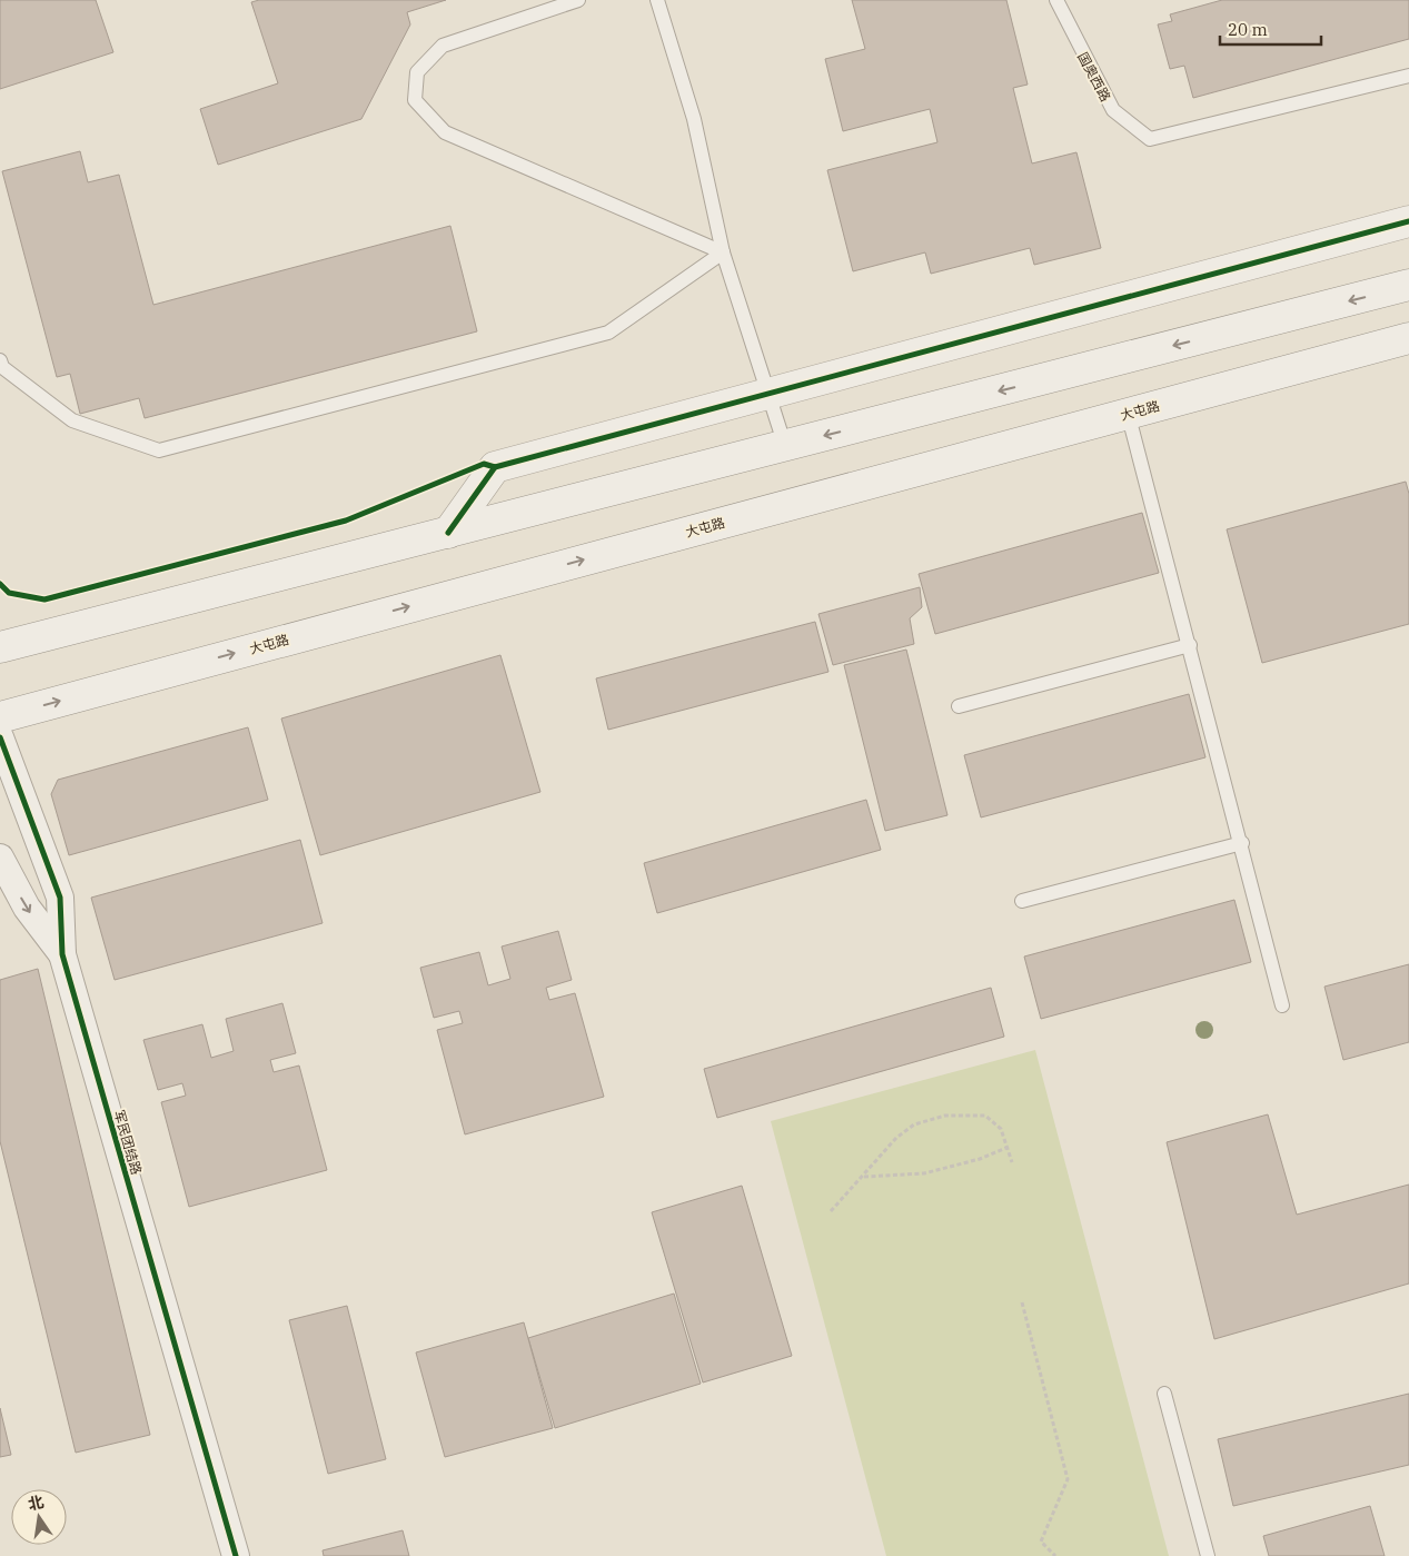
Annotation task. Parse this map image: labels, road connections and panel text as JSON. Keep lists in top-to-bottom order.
{
  "streets": {
    "main road": ["大屯路"],
    "street": ["军民团结路"],
    "lane": ["国奥西路"]
  },
  "scale_bar": "20 m",
  "north": "top"
}
